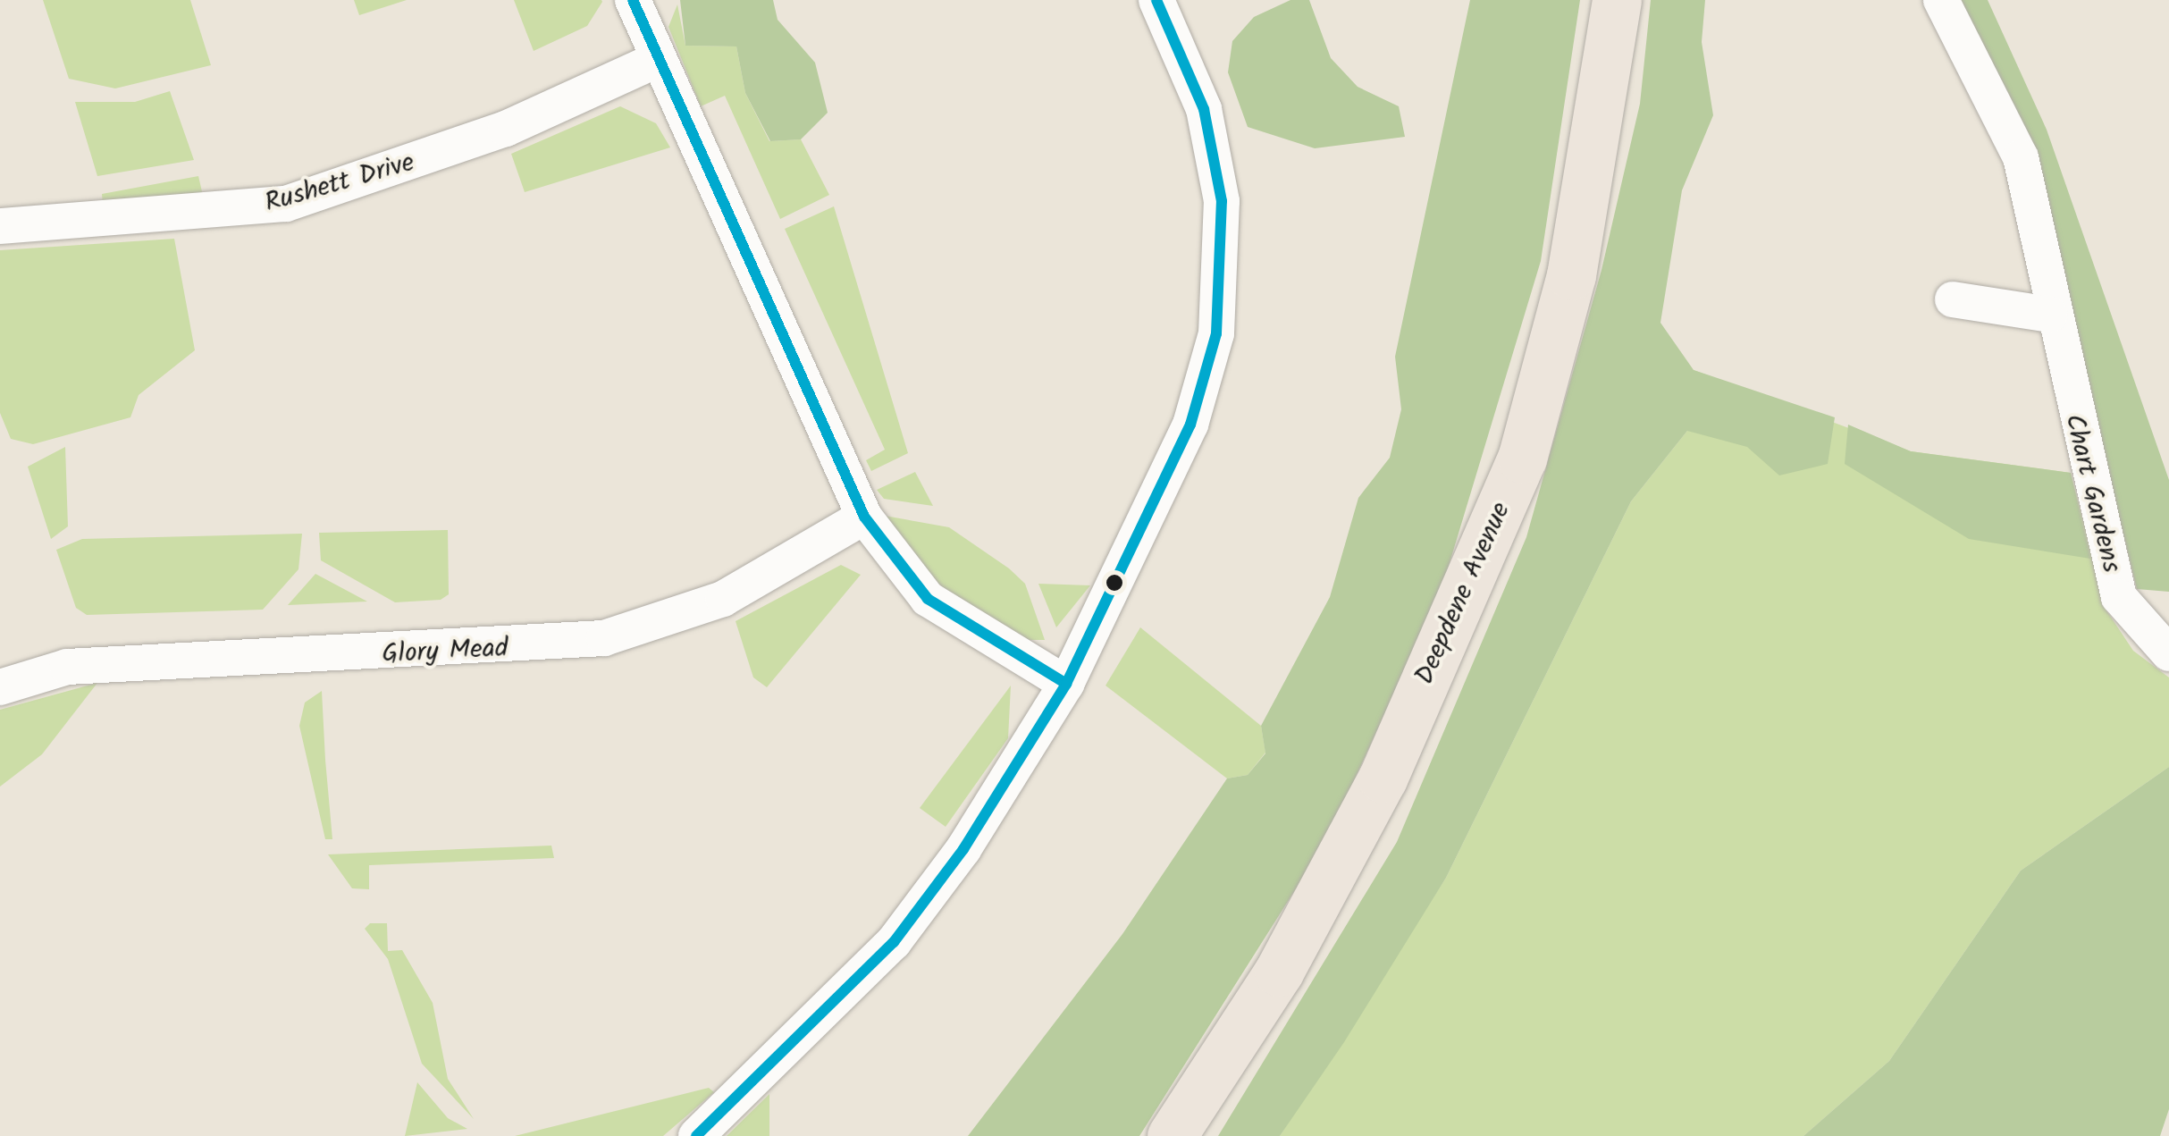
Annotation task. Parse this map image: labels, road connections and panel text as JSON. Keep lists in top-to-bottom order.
{
  "streets": {
    "highway": ["Deepdene Avenue"],
    "street": ["Rushett Drive", "Chart Gardens", "Glory Mead"]
  }
}
